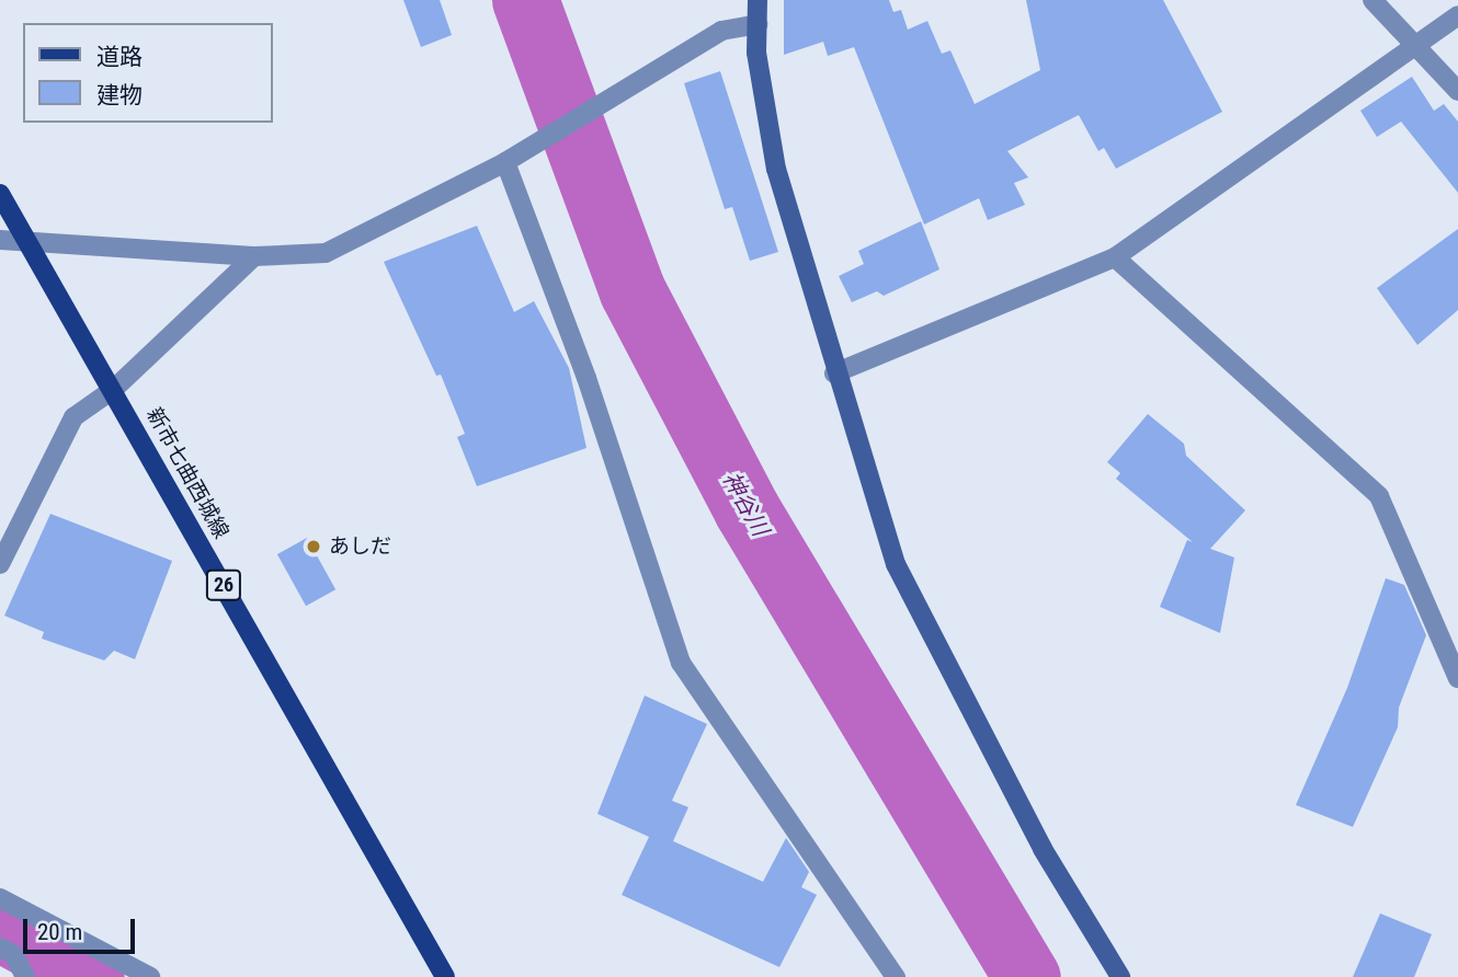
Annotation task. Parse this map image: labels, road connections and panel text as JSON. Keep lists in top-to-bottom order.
{
  "streets": {
    "main road": ["新市七曲西城線", "26"]
  },
  "water": ["神谷川"],
  "places": ["あしだ"],
  "legend": ["道路", "建物"],
  "scale_bar": "20 m"
}
